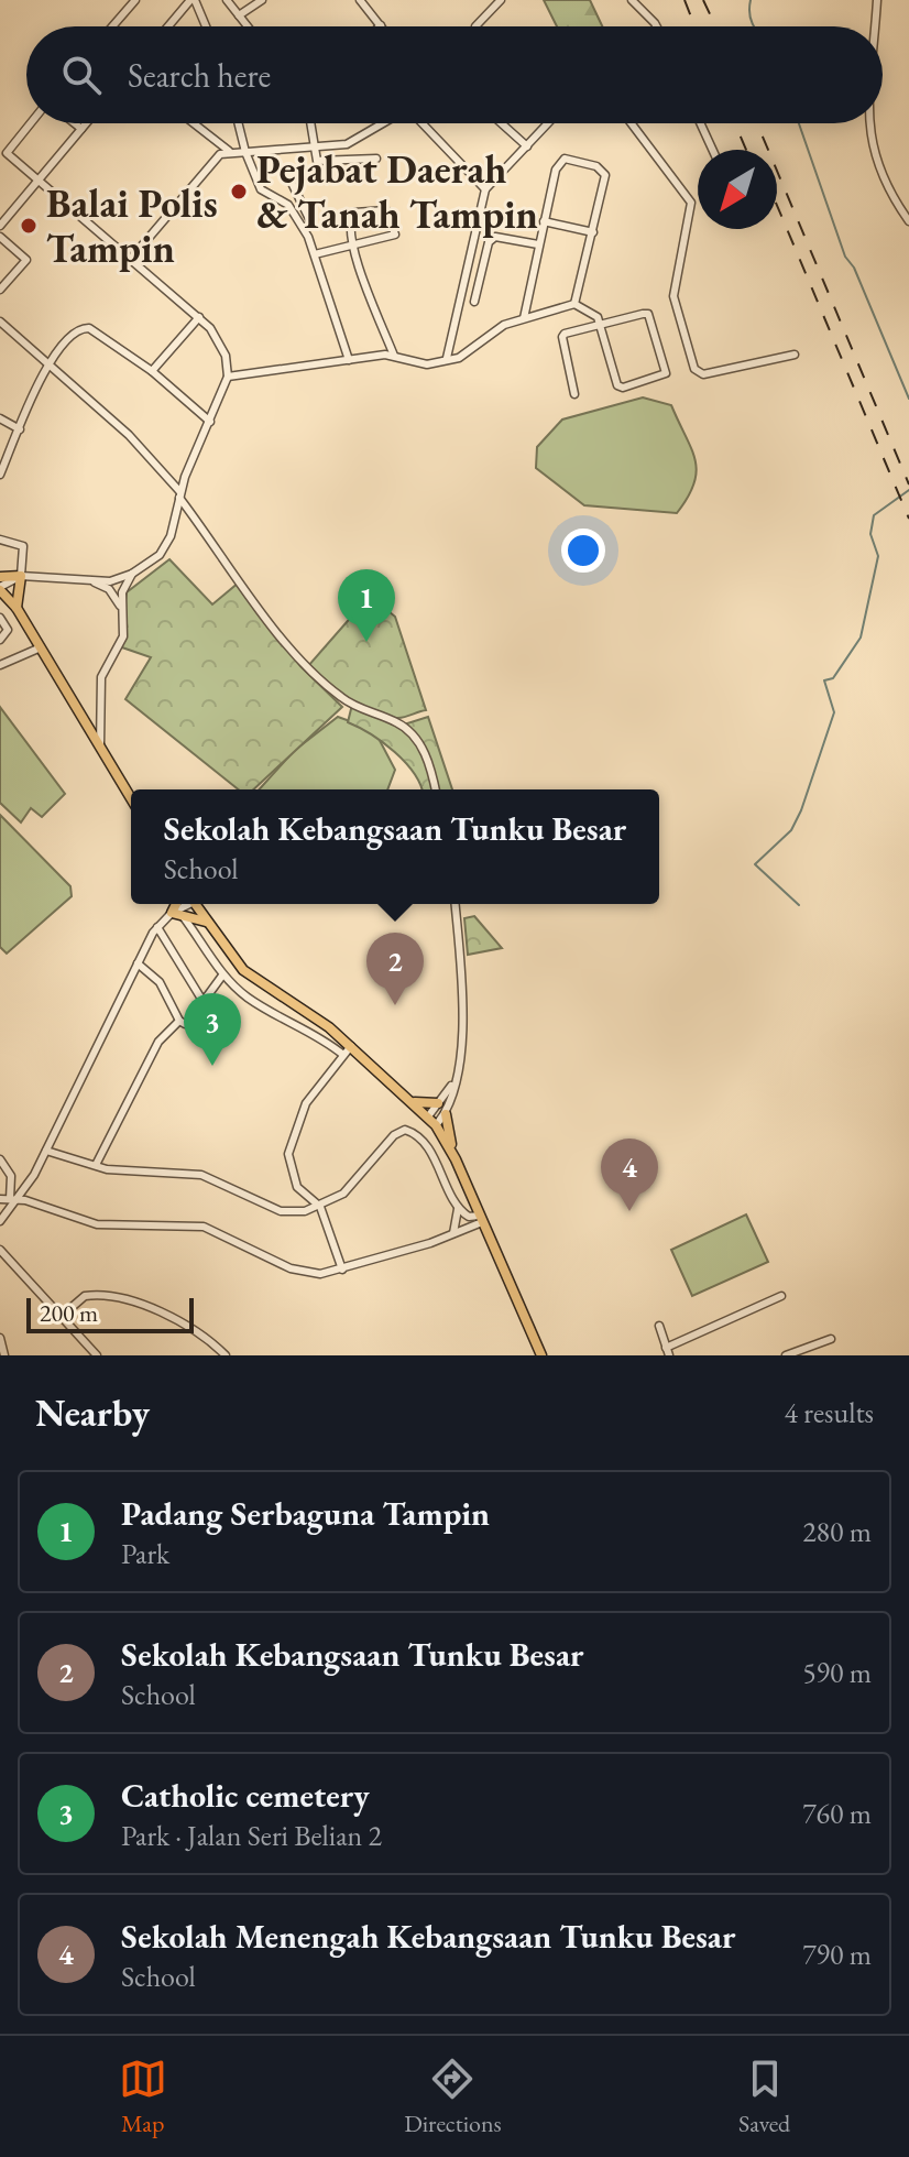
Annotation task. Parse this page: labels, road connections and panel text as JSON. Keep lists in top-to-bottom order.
{
  "places": ["Pejabat Daerah & Tanah Tampin", "Balai Polis Tampin"],
  "scale_bar": "200 m",
  "north": "bottom left",
  "page": {
    "search": "Search here",
    "pins": [
      "1",
      "2",
      "3",
      "4"
    ],
    "popup": ["Sekolah Kebangsaan Tunku Besar", "School"],
    "scale": "200 m",
    "heading": ["Nearby", "4 results"],
    "list": [
      {
        "mark": "1",
        "name": "Padang Serbaguna Tampin",
        "note": "Park",
        "value": "280 m"
      },
      {
        "mark": "2",
        "name": "Sekolah Kebangsaan Tunku Besar",
        "note": "School",
        "value": "590 m"
      },
      {
        "mark": "3",
        "name": "Catholic cemetery",
        "note": "Park · Jalan Seri Belian 2",
        "value": "760 m"
      },
      {
        "mark": "4",
        "name": "Sekolah Menengah Kebangsaan Tunku Besar",
        "note": "School",
        "value": "790 m"
      }
    ],
    "nav": ["Map", "Directions", "Saved"]
  }
}
